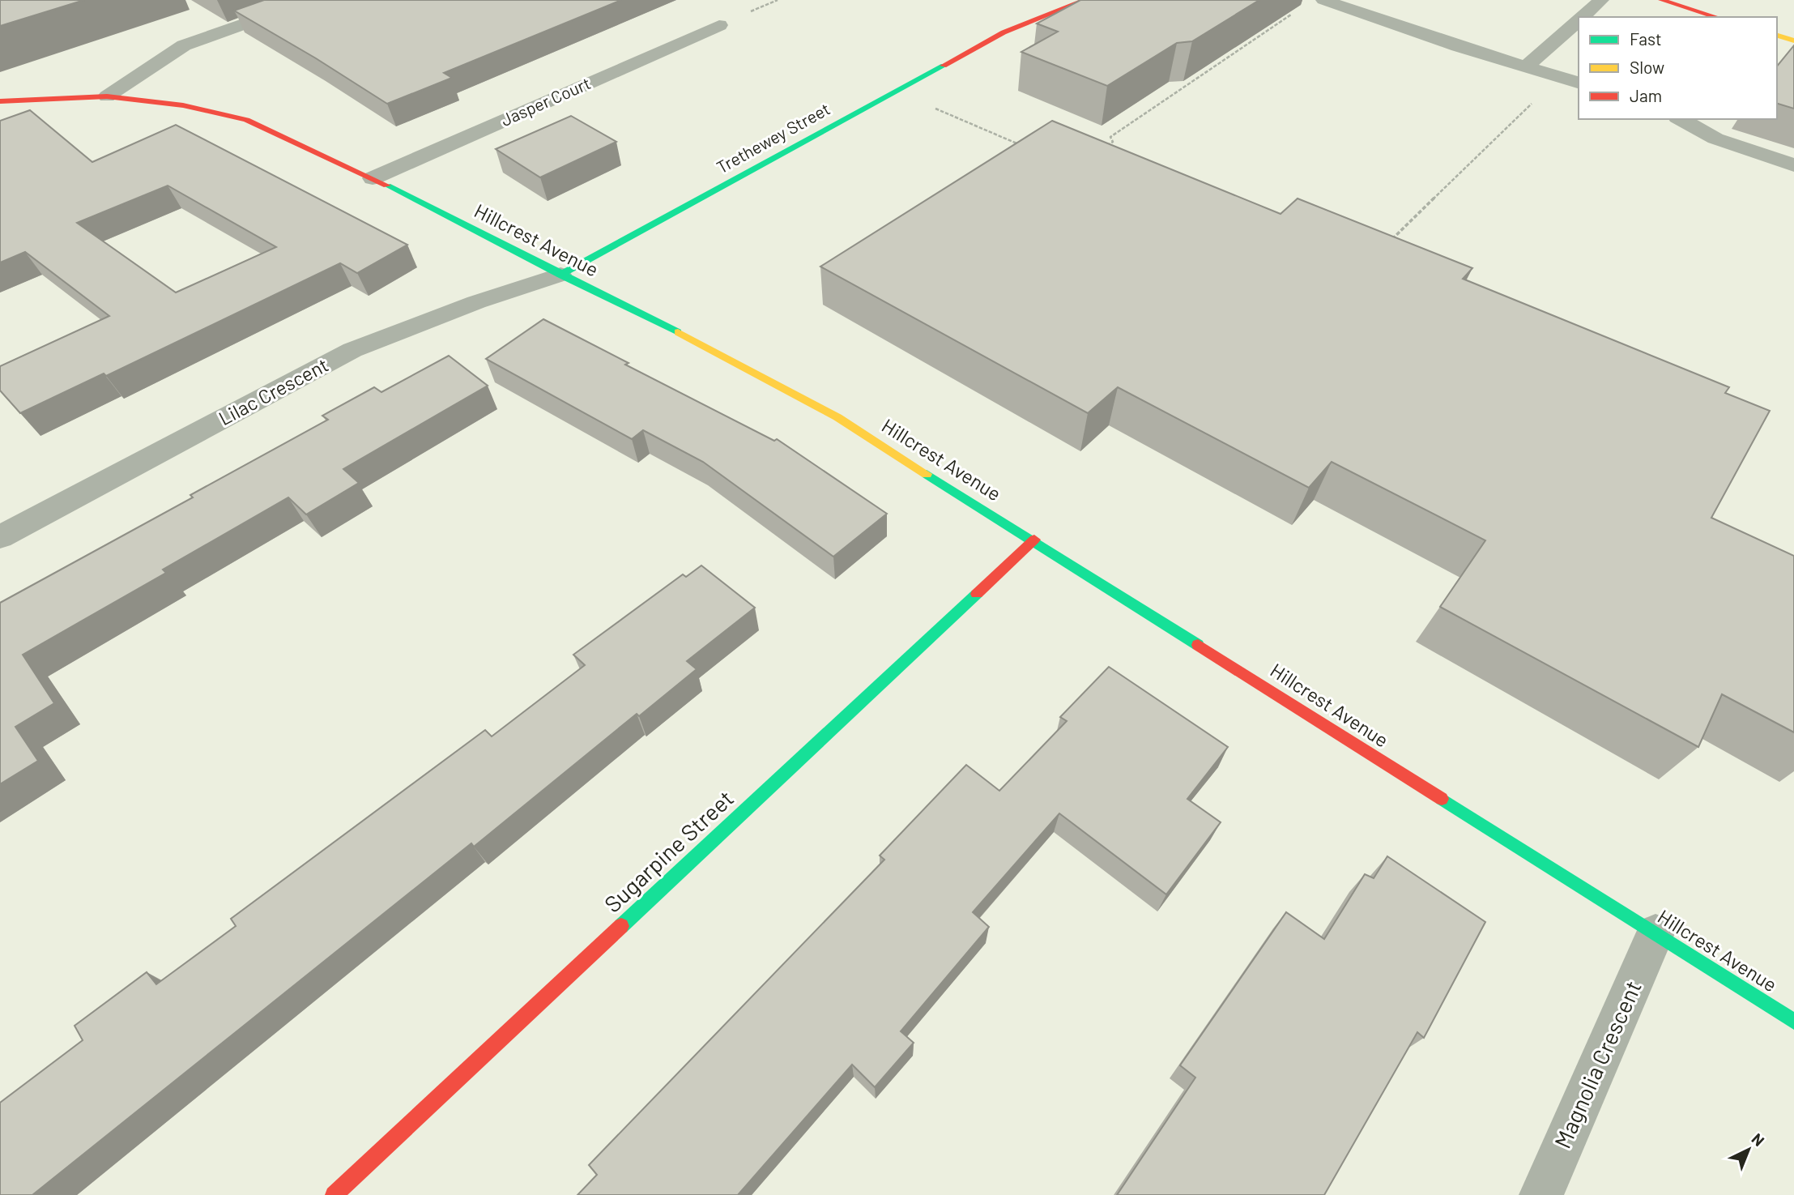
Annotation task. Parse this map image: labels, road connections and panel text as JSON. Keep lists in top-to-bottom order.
{
  "streets": {
    "street": [
      "Jasper Court",
      "Trethewey Street",
      "Hillcrest Avenue",
      "Lilac Crescent",
      "Sugarpine Street",
      "Magnolia Crescent"
    ]
  },
  "crossings": [
    ["Jasper Court", "Hillcrest Avenue"],
    ["Trethewey Street", "Hillcrest Avenue"],
    ["Trethewey Street", "Lilac Crescent"],
    ["Hillcrest Avenue", "Lilac Crescent"],
    ["Hillcrest Avenue", "Sugarpine Street"],
    ["Hillcrest Avenue", "Magnolia Crescent"]
  ],
  "legend": ["Fast", "Slow", "Jam"],
  "north": "top right"
}
